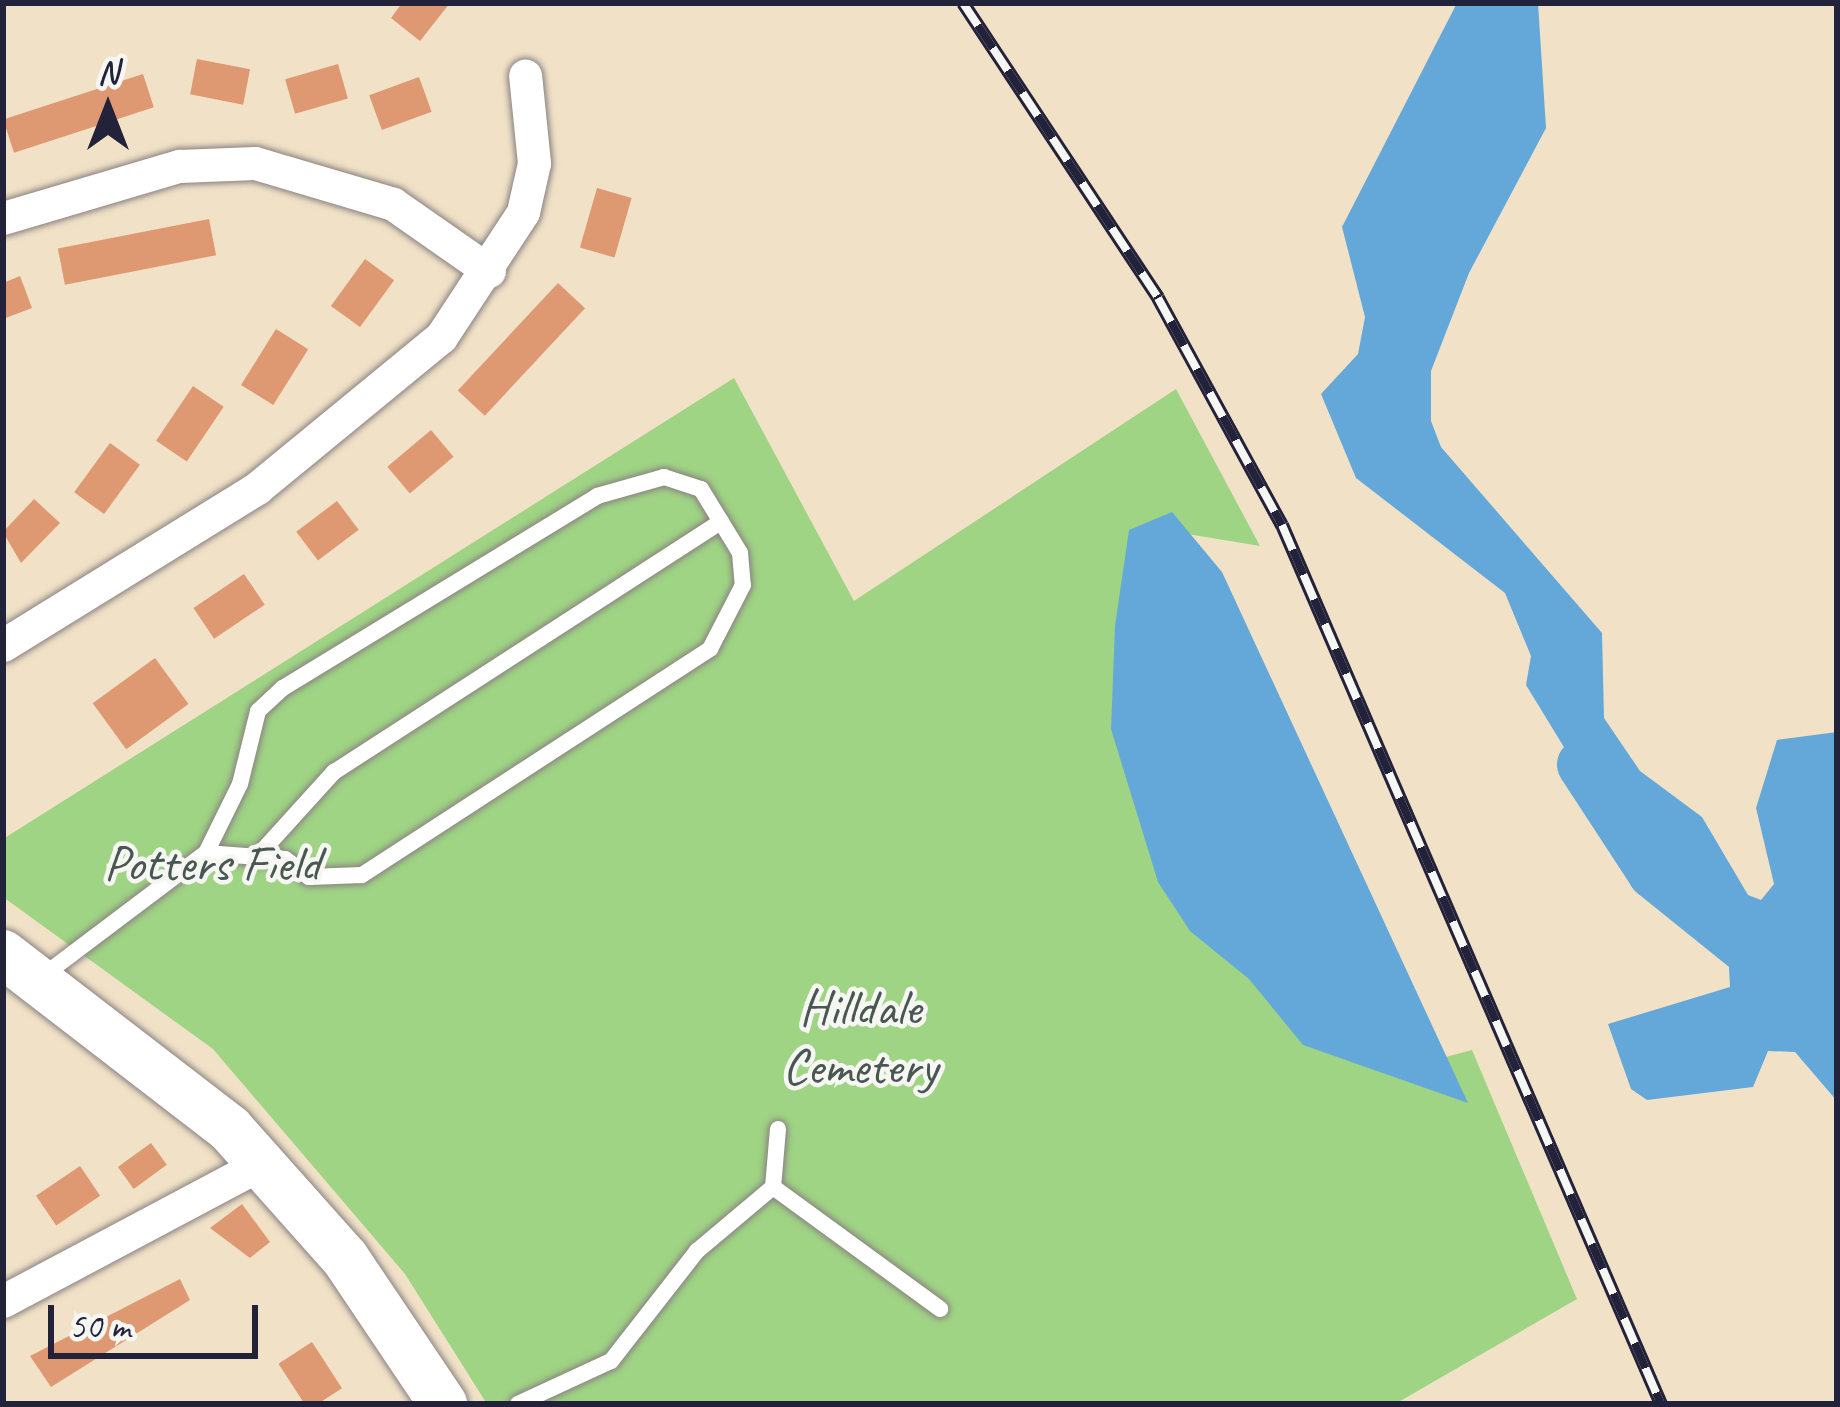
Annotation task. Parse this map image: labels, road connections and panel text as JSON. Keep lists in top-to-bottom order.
{
  "parks": ["Potters Field", "Hilldale Cemetery"],
  "scale_bar": "50 m",
  "north": "top"
}
